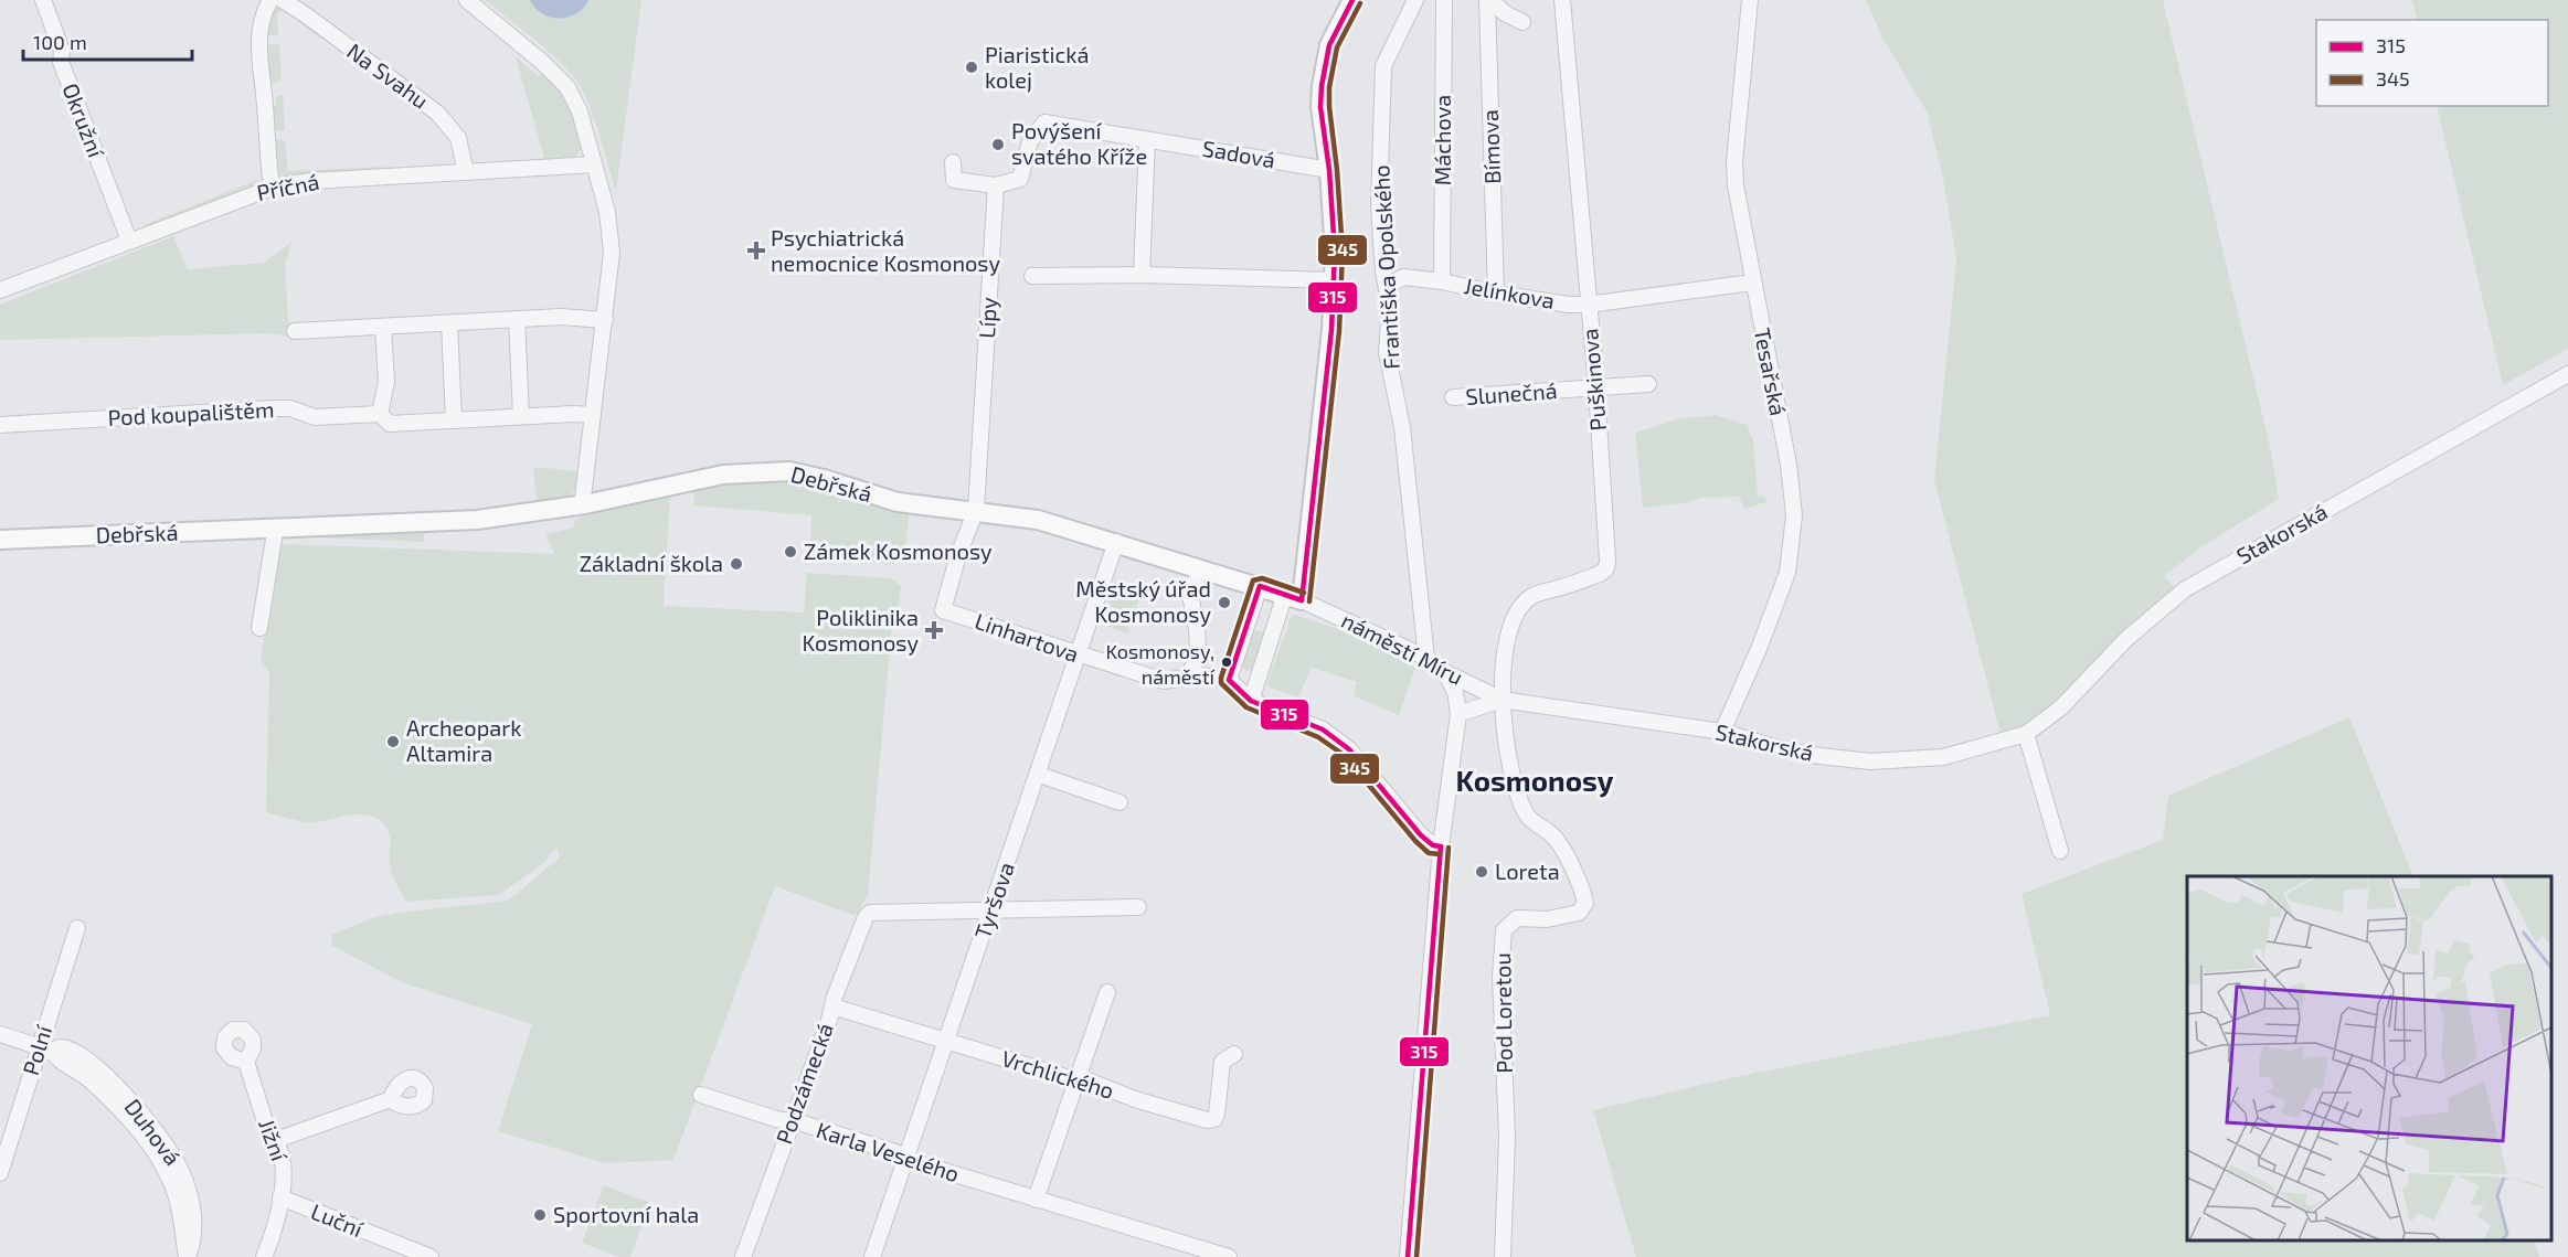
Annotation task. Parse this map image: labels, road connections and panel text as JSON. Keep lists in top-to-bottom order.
{
  "streets": {
    "main road": ["Debřská"],
    "street": [
      "Na Svahu",
      "Okružní",
      "Máchova",
      "Bímova",
      "Sadová",
      "Příčná",
      "Františka Opolského",
      "Jelínkova",
      "Lípy",
      "Tesařská",
      "Puškinova",
      "Slunečná",
      "Pod koupalištěm",
      "Stakorská",
      "Linhartova",
      "náměstí Míru",
      "Tyršova",
      "Pod Loretou",
      "Polní",
      "Vrchlického",
      "Podzámecká",
      "Duhová",
      "Jižní",
      "Karla Veselého",
      "Luční"
    ]
  },
  "crossings": [
    ["Na Svahu", "Příčná"],
    ["Okružní", "Příčná"],
    ["Máchova", "Jelínkova"],
    ["Bímova", "Jelínkova"],
    ["Sadová", "Lípy"],
    ["Františka Opolského", "Jelínkova"],
    ["Františka Opolského", "náměstí Míru"],
    ["Jelínkova", "Tesařská"],
    ["Jelínkova", "Puškinova"],
    ["Lípy", "Debřská"],
    ["Lípy", "Linhartova"],
    ["Tesařská", "Stakorská"],
    ["Puškinova", "Slunečná"],
    ["Puškinova", "Stakorská"],
    ["Puškinova", "náměstí Míru"],
    ["Puškinova", "Pod Loretou"],
    ["Debřská", "Linhartova"],
    ["Debřská", "náměstí Míru"],
    ["Debřská", "Tyršova"],
    ["Stakorská", "náměstí Míru"],
    ["Stakorská", "Pod Loretou"],
    ["Linhartova", "Tyršova"],
    ["náměstí Míru", "Pod Loretou"],
    ["Tyršova", "Vrchlického"],
    ["Tyršova", "Podzámecká"],
    ["Tyršova", "Karla Veselého"],
    ["Polní", "Duhová"],
    ["Vrchlického", "Podzámecká"],
    ["Podzámecká", "Karla Veselého"],
    ["Jižní", "Luční"]
  ],
  "districts": ["Kosmonosy"],
  "places": {
    "other": [
      "Piaristická kolej",
      "Povýšení svatého Kříže",
      "Zámek Kosmonosy",
      "Základní škola",
      "Městský úřad Kosmonosy",
      "Kosmonosy, náměstí",
      "Archeopark Altamira",
      "Loreta",
      "Sportovní hala"
    ],
    "health": ["Psychiatrická nemocnice Kosmonosy", "Poliklinika Kosmonosy"]
  },
  "lines": ["transit line 315", "transit line 345"],
  "legend": ["315", "345"],
  "scale_bar": "100 m"
}
